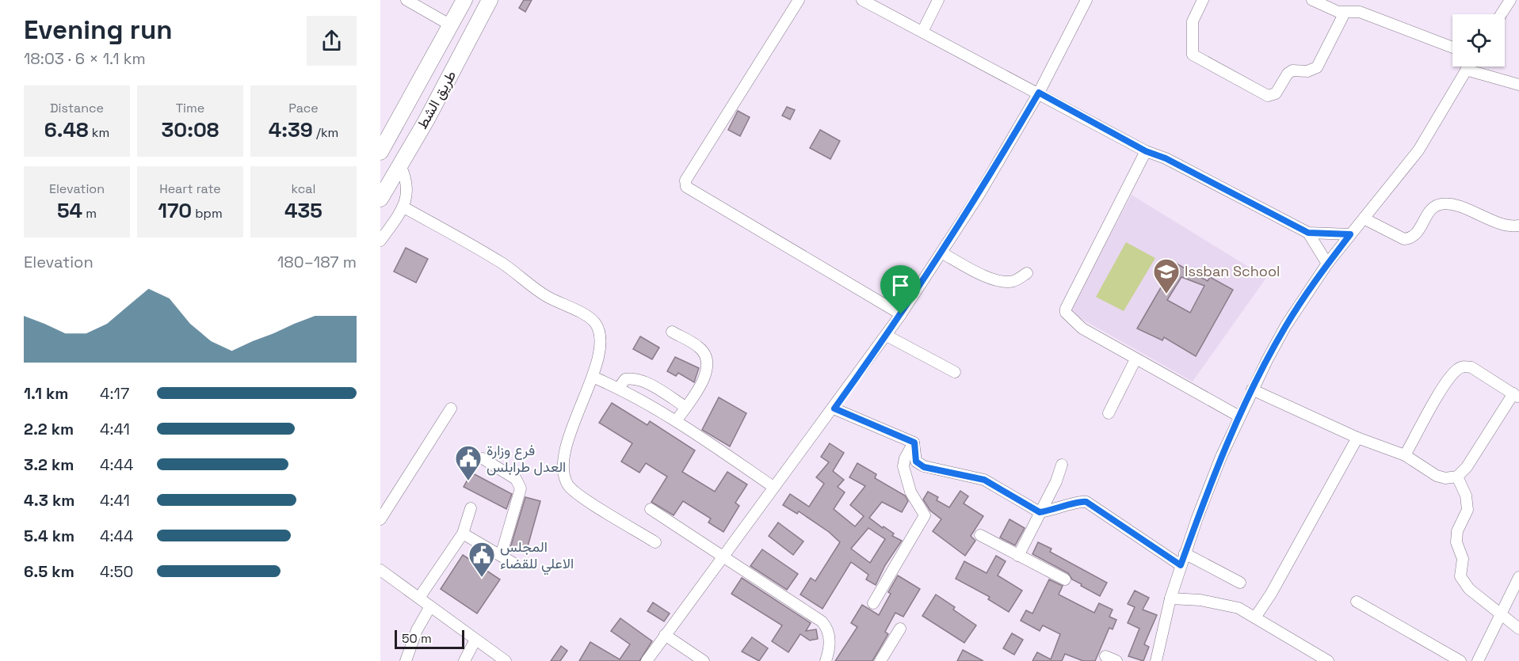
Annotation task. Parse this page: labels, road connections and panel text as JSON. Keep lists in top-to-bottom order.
{
  "streets": {
    "highway": ["طريق الشط"]
  },
  "places": {
    "school or university": ["Issban School"],
    "public building": ["فرع وزارة العدل طرابلس", "المجلس الاعلي للقضاء"]
  },
  "scale_bar": "50 m",
  "page": {
    "heading": ["Evening run", "18:03 · 6 × 1.1 km"],
    "stats": [
      ["Distance", "6.48 km"],
      ["Time", "30:08"],
      ["Pace", "4:39 /km"],
      ["Elevation", "54 m"],
      ["Heart rate", "170 bpm"],
      ["kcal", "435"]
    ],
    "chart": ["Elevation", "180–187 m"],
    "list": [
      {
        "name": "1.1 km",
        "note": "4:17"
      },
      {
        "name": "2.2 km",
        "note": "4:41"
      },
      {
        "name": "3.2 km",
        "note": "4:44"
      },
      {
        "name": "4.3 km",
        "note": "4:41"
      },
      {
        "name": "5.4 km",
        "note": "4:44"
      },
      {
        "name": "6.5 km",
        "note": "4:50"
      }
    ],
    "scale": "50 m"
  }
}
